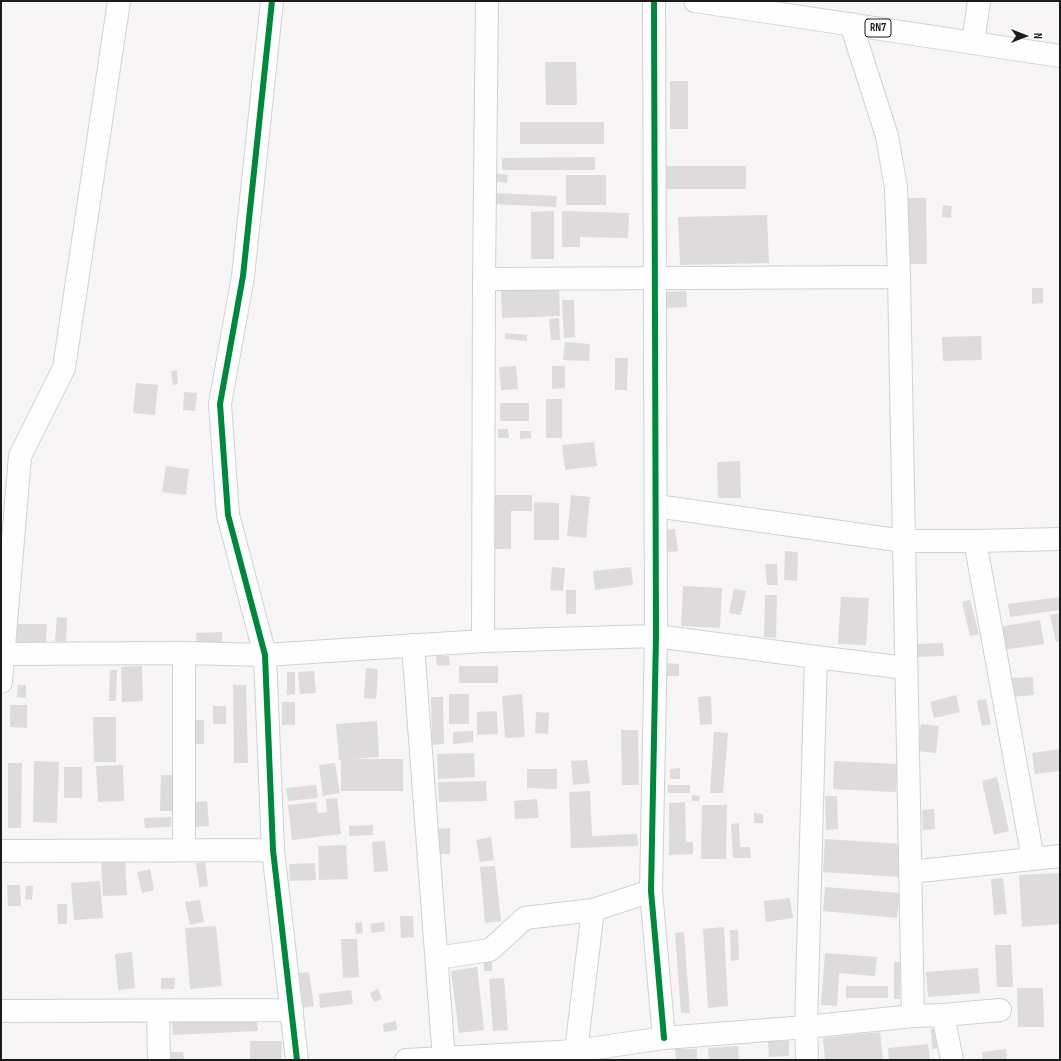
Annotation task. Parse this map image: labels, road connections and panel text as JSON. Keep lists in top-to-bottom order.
{
  "streets": {
    "main road": ["RN7"]
  },
  "north": "right"
}
